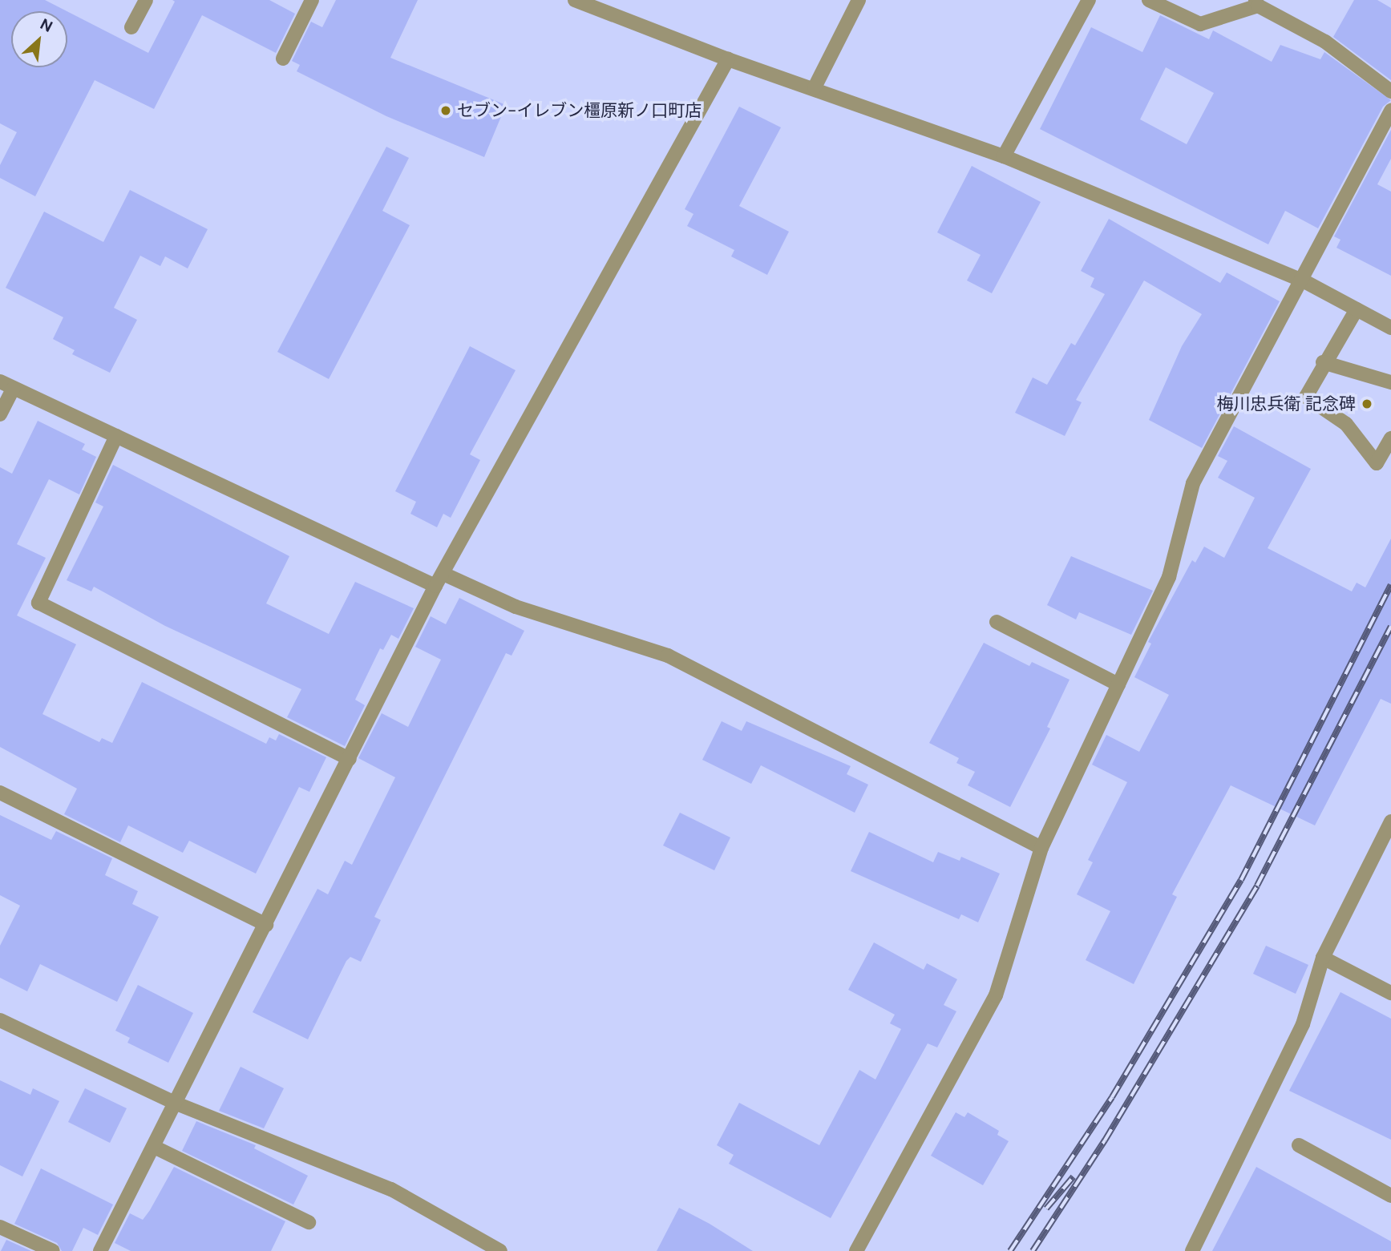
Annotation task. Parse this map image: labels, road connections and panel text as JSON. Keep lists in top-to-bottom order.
{
  "places": ["セブン-イレブン橿原新ノ口町店", "梅川忠兵衛 記念碑"],
  "north": "top right"
}
